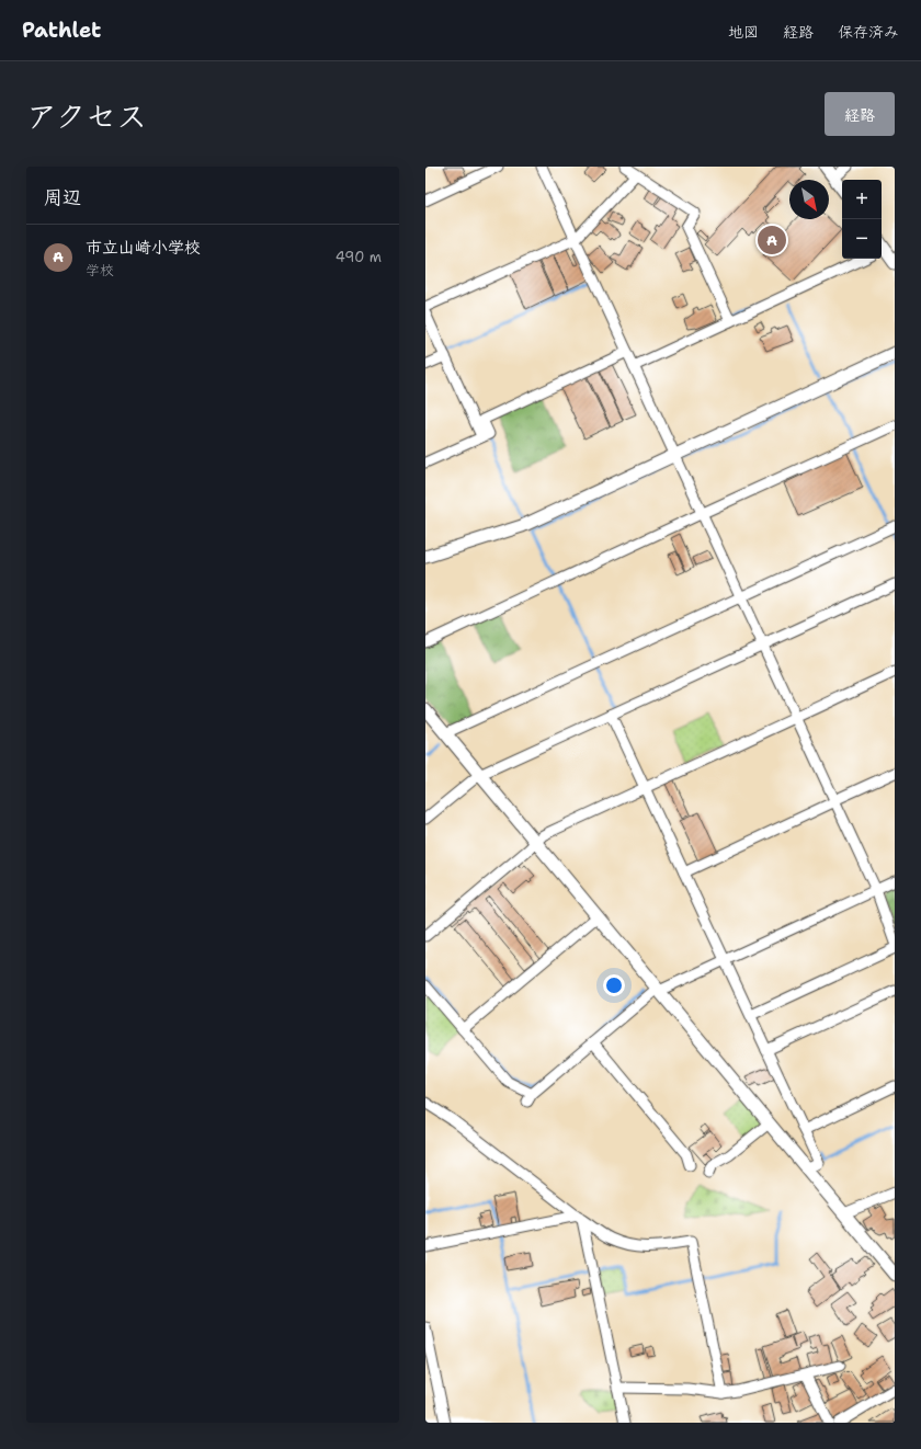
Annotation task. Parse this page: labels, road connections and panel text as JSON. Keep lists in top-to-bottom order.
{
  "north": "bottom right",
  "page": {
    "header": "Pathlet",
    "nav": ["地図", "経路", "保存済み"],
    "title": "アクセス",
    "buttons": "経路",
    "heading": "周辺",
    "map_buttons": ["+", "−"],
    "list": [
      {
        "mark": "A",
        "name": "市立山崎小学校",
        "note": "学校",
        "value": "490 m"
      }
    ],
    "pins": "A"
  }
}
